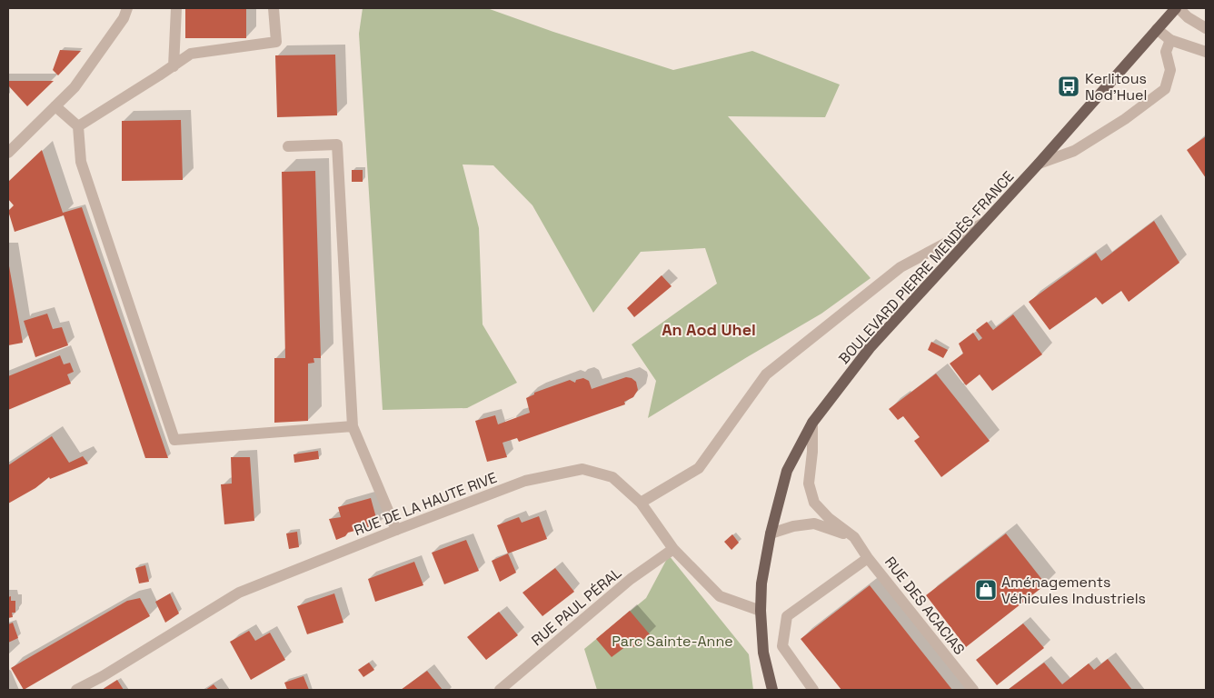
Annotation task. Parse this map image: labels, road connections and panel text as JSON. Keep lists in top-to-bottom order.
{
  "streets": {
    "main road": ["BOULEVARD PIERRE MENDÈS-FRANCE"],
    "street": ["RUE DE LA HAUTE RIVE", "RUE DES ACACIAS", "RUE PAUL PÉRAL"]
  },
  "crossings": [
    ["BOULEVARD PIERRE MENDÈS-FRANCE", "RUE DE LA HAUTE RIVE"],
    ["BOULEVARD PIERRE MENDÈS-FRANCE", "RUE DES ACACIAS"],
    ["RUE DE LA HAUTE RIVE", "RUE PAUL PÉRAL"]
  ],
  "districts": ["An Aod Uhel"],
  "parks": ["Parc Sainte-Anne"],
  "places": {
    "bus stop": ["Kerlitous Nod'Huel"],
    "shop": ["Aménagements Véhicules Industriels"]
  }
}
